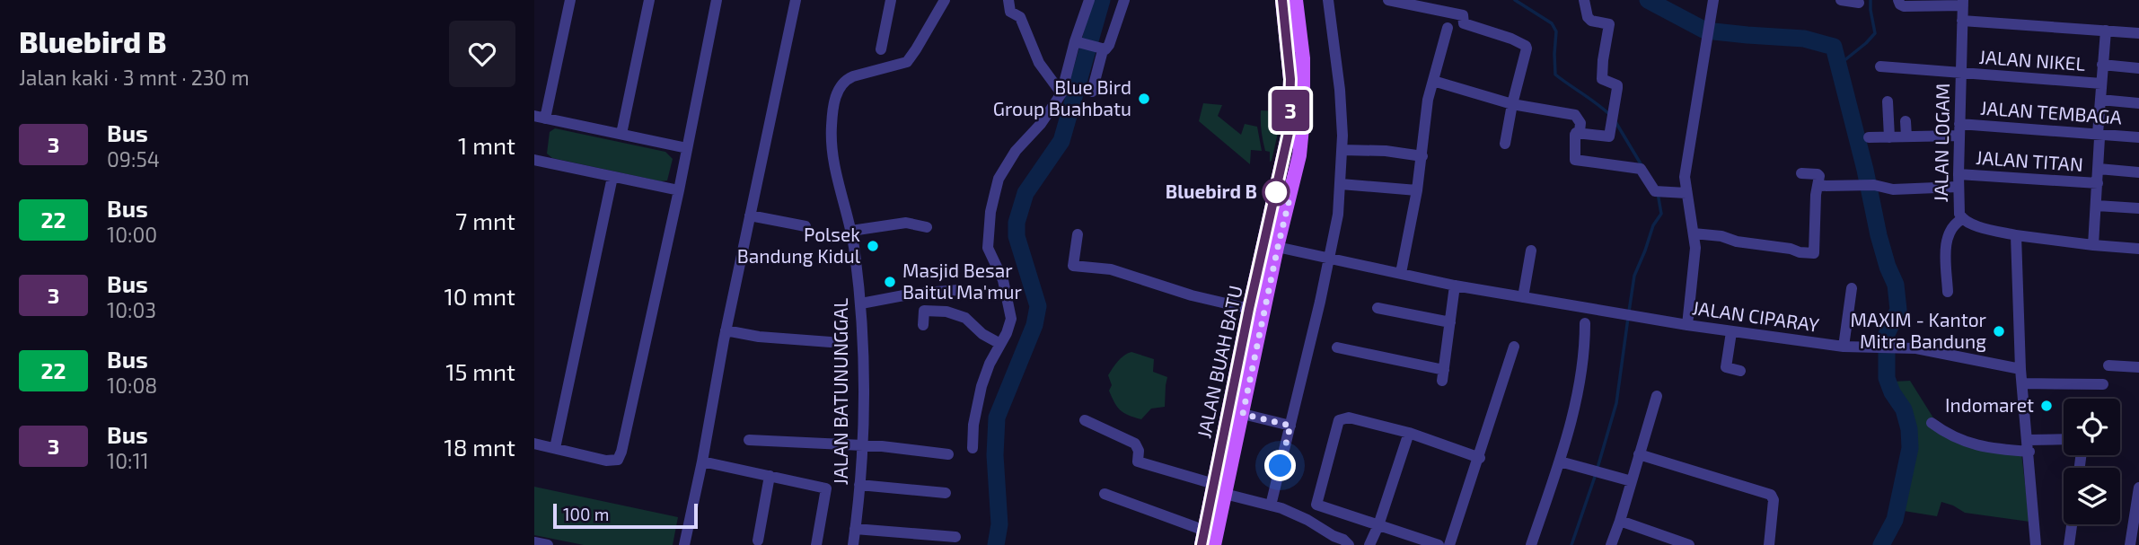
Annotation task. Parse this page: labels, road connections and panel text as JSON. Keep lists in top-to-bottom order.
{
  "streets": {
    "main road": ["JALAN BUAH BATU"],
    "street": [
      "JALAN NIKEL",
      "JALAN TEMBAGA",
      "JALAN LOGAM",
      "JALAN TITAN",
      "JALAN CIPARAY",
      "JALAN BATUNUNGGAL"
    ]
  },
  "crossings": [
    ["JALAN NIKEL", "JALAN LOGAM"],
    ["JALAN TEMBAGA", "JALAN LOGAM"],
    ["JALAN LOGAM", "JALAN TITAN"]
  ],
  "places": [
    "Blue Bird Group Buahbatu",
    "Bluebird B",
    "Polsek Bandung Kidul",
    "Masjid Besar Baitul Ma'mur",
    "MAXIM - Kantor Mitra Bandung",
    "Indomaret"
  ],
  "lines": ["bus line 3"],
  "scale_bar": "100 m",
  "page": {
    "heading": ["Bluebird B", "Jalan kaki · 3 mnt · 230 m"],
    "on_map": "3",
    "list": [
      {
        "mark": "3",
        "name": "Bus",
        "note": "09:54",
        "value": "1 mnt"
      },
      {
        "mark": "22",
        "name": "Bus",
        "note": "10:00",
        "value": "7 mnt"
      },
      {
        "mark": "3",
        "name": "Bus",
        "note": "10:03",
        "value": "10 mnt"
      },
      {
        "mark": "22",
        "name": "Bus",
        "note": "10:08",
        "value": "15 mnt"
      },
      {
        "mark": "3",
        "name": "Bus",
        "note": "10:11",
        "value": "18 mnt"
      }
    ],
    "scale": "100 m"
  }
}
